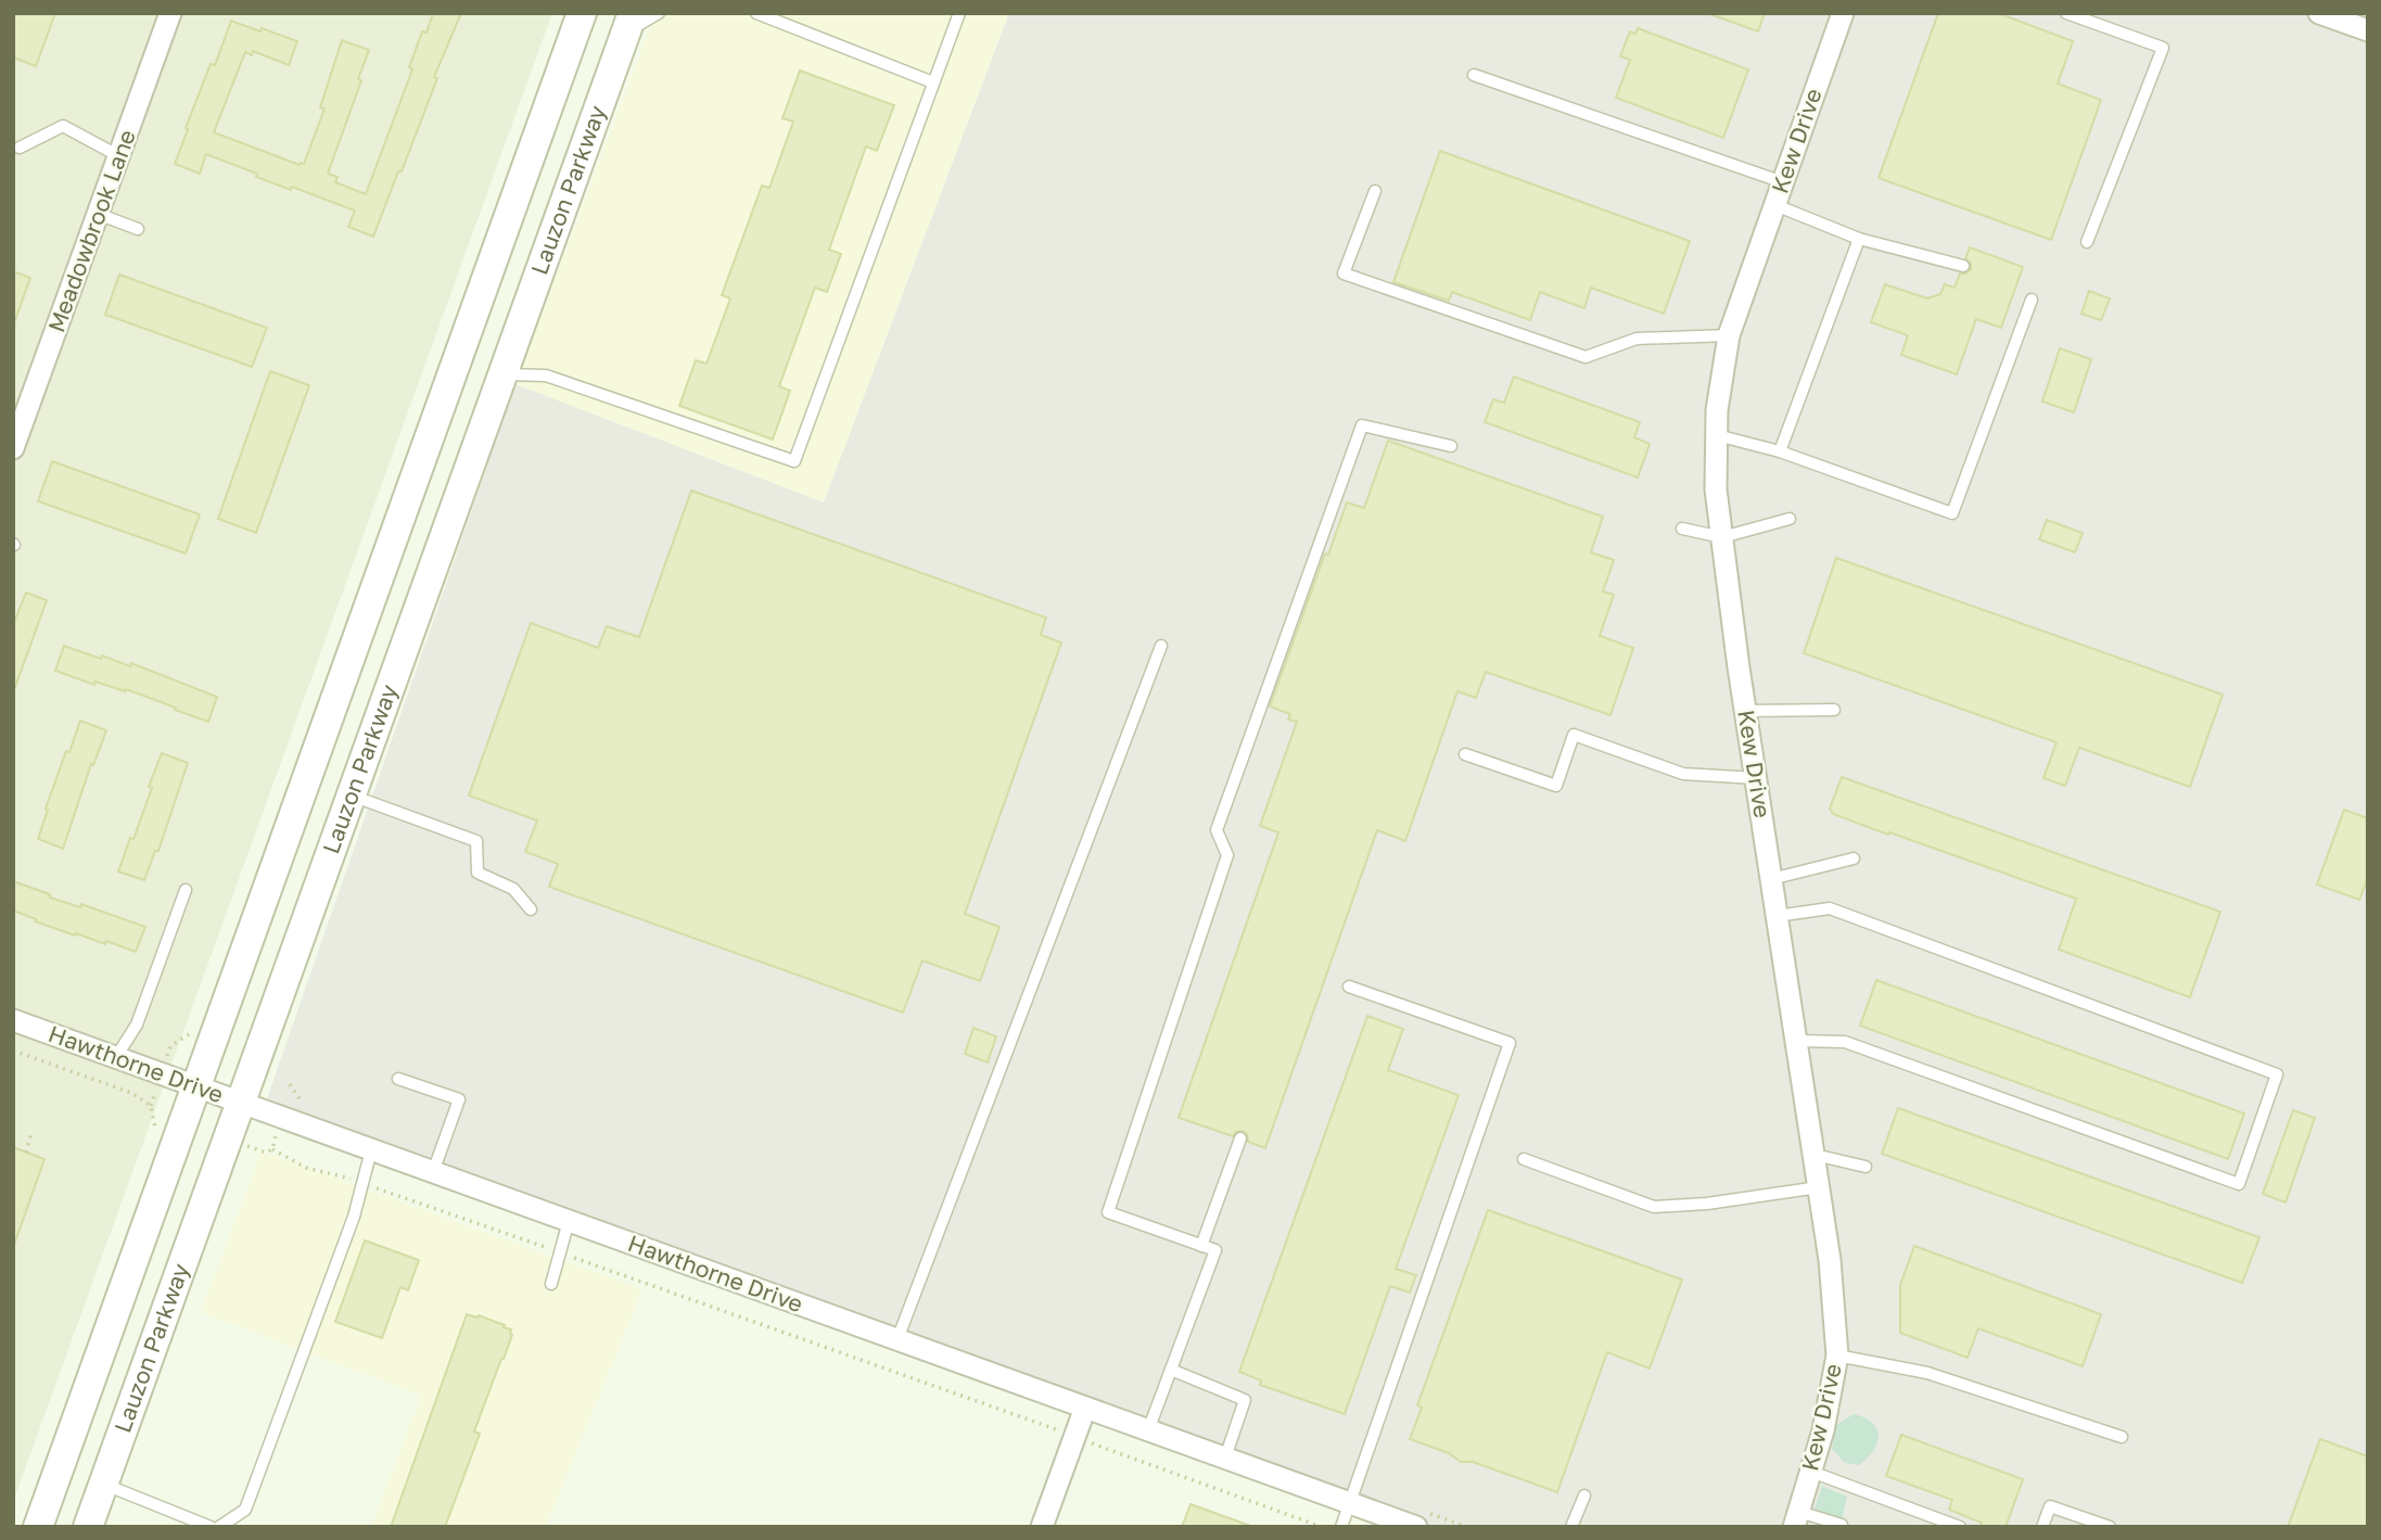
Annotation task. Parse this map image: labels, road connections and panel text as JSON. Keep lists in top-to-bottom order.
{
  "streets": {
    "main road": ["Lauzon Parkway"],
    "street": ["Kew Drive", "Meadowbrook Lane", "Hawthorne Drive"]
  },
  "crossings": [
    ["Lauzon Parkway", "Hawthorne Drive"]
  ]
}
